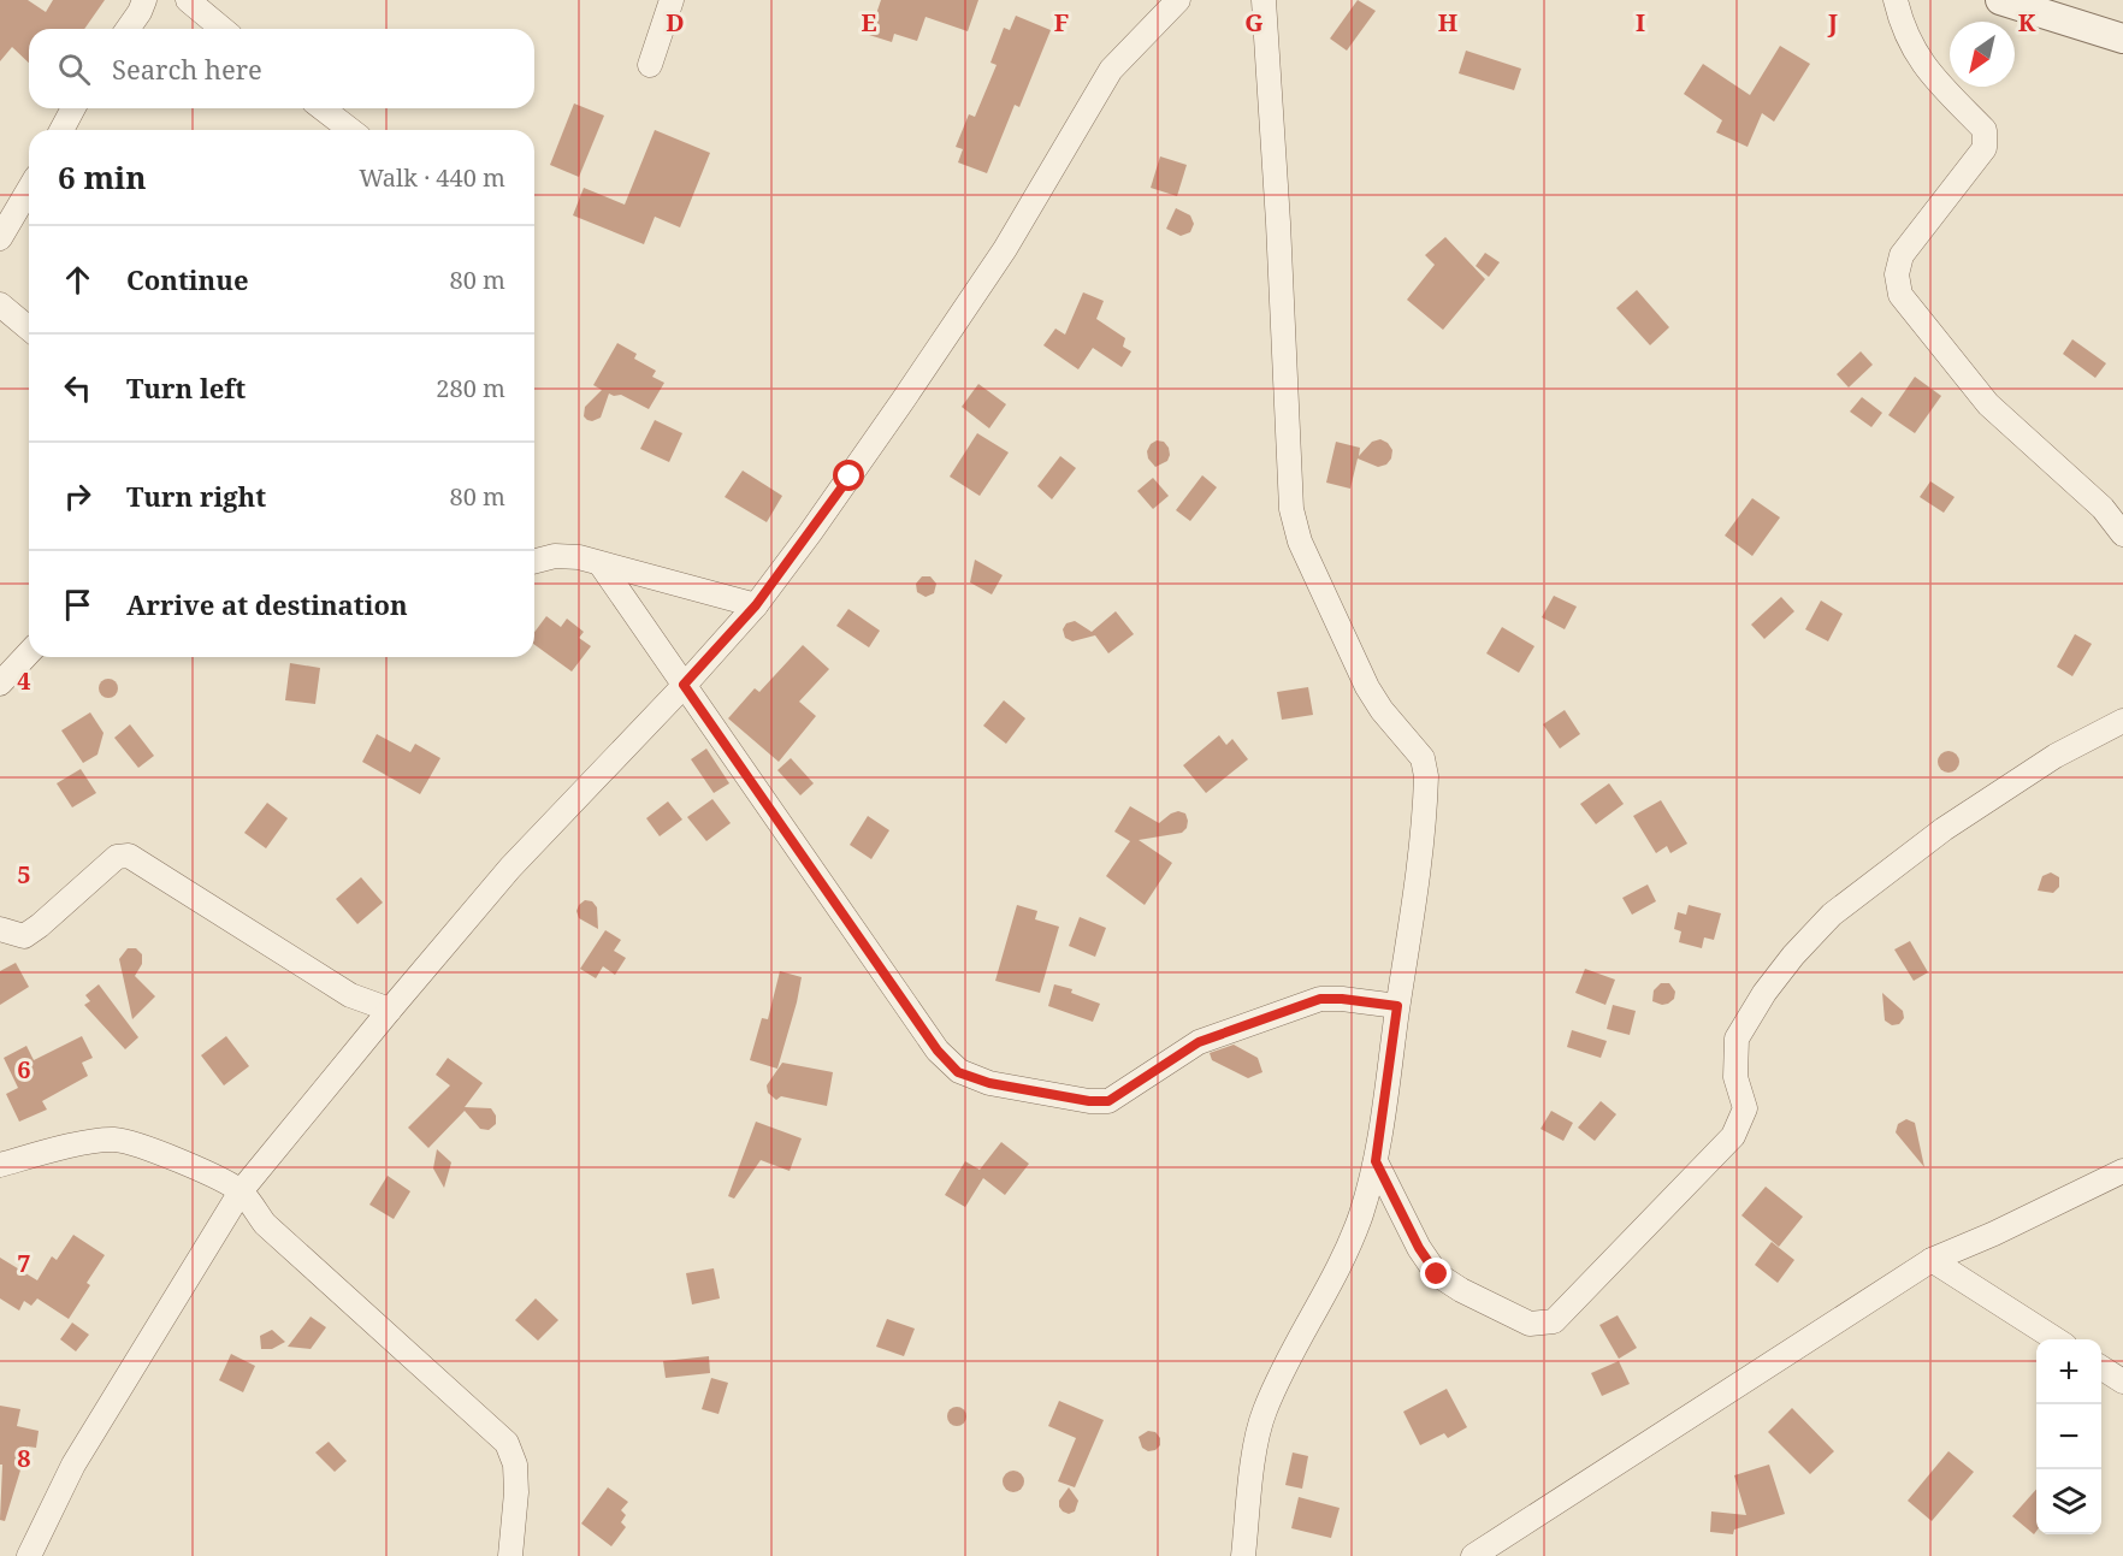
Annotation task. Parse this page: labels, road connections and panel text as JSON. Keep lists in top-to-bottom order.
{
  "north": "bottom left",
  "page": {
    "search": "Search here",
    "heading": ["6 min", "Walk · 440 m"],
    "list": [
      ["Continue", "80 m"],
      ["Turn left", "280 m"],
      ["Turn right", "80 m"],
      "Arrive at destination"
    ],
    "map_buttons": ["+", "−"]
  },
  "grid": {
    "columns": [
      "D",
      "E",
      "F",
      "G",
      "H",
      "I",
      "J",
      "K"
    ],
    "rows": [
      "4",
      "5",
      "6",
      "7",
      "8"
    ]
  }
}
